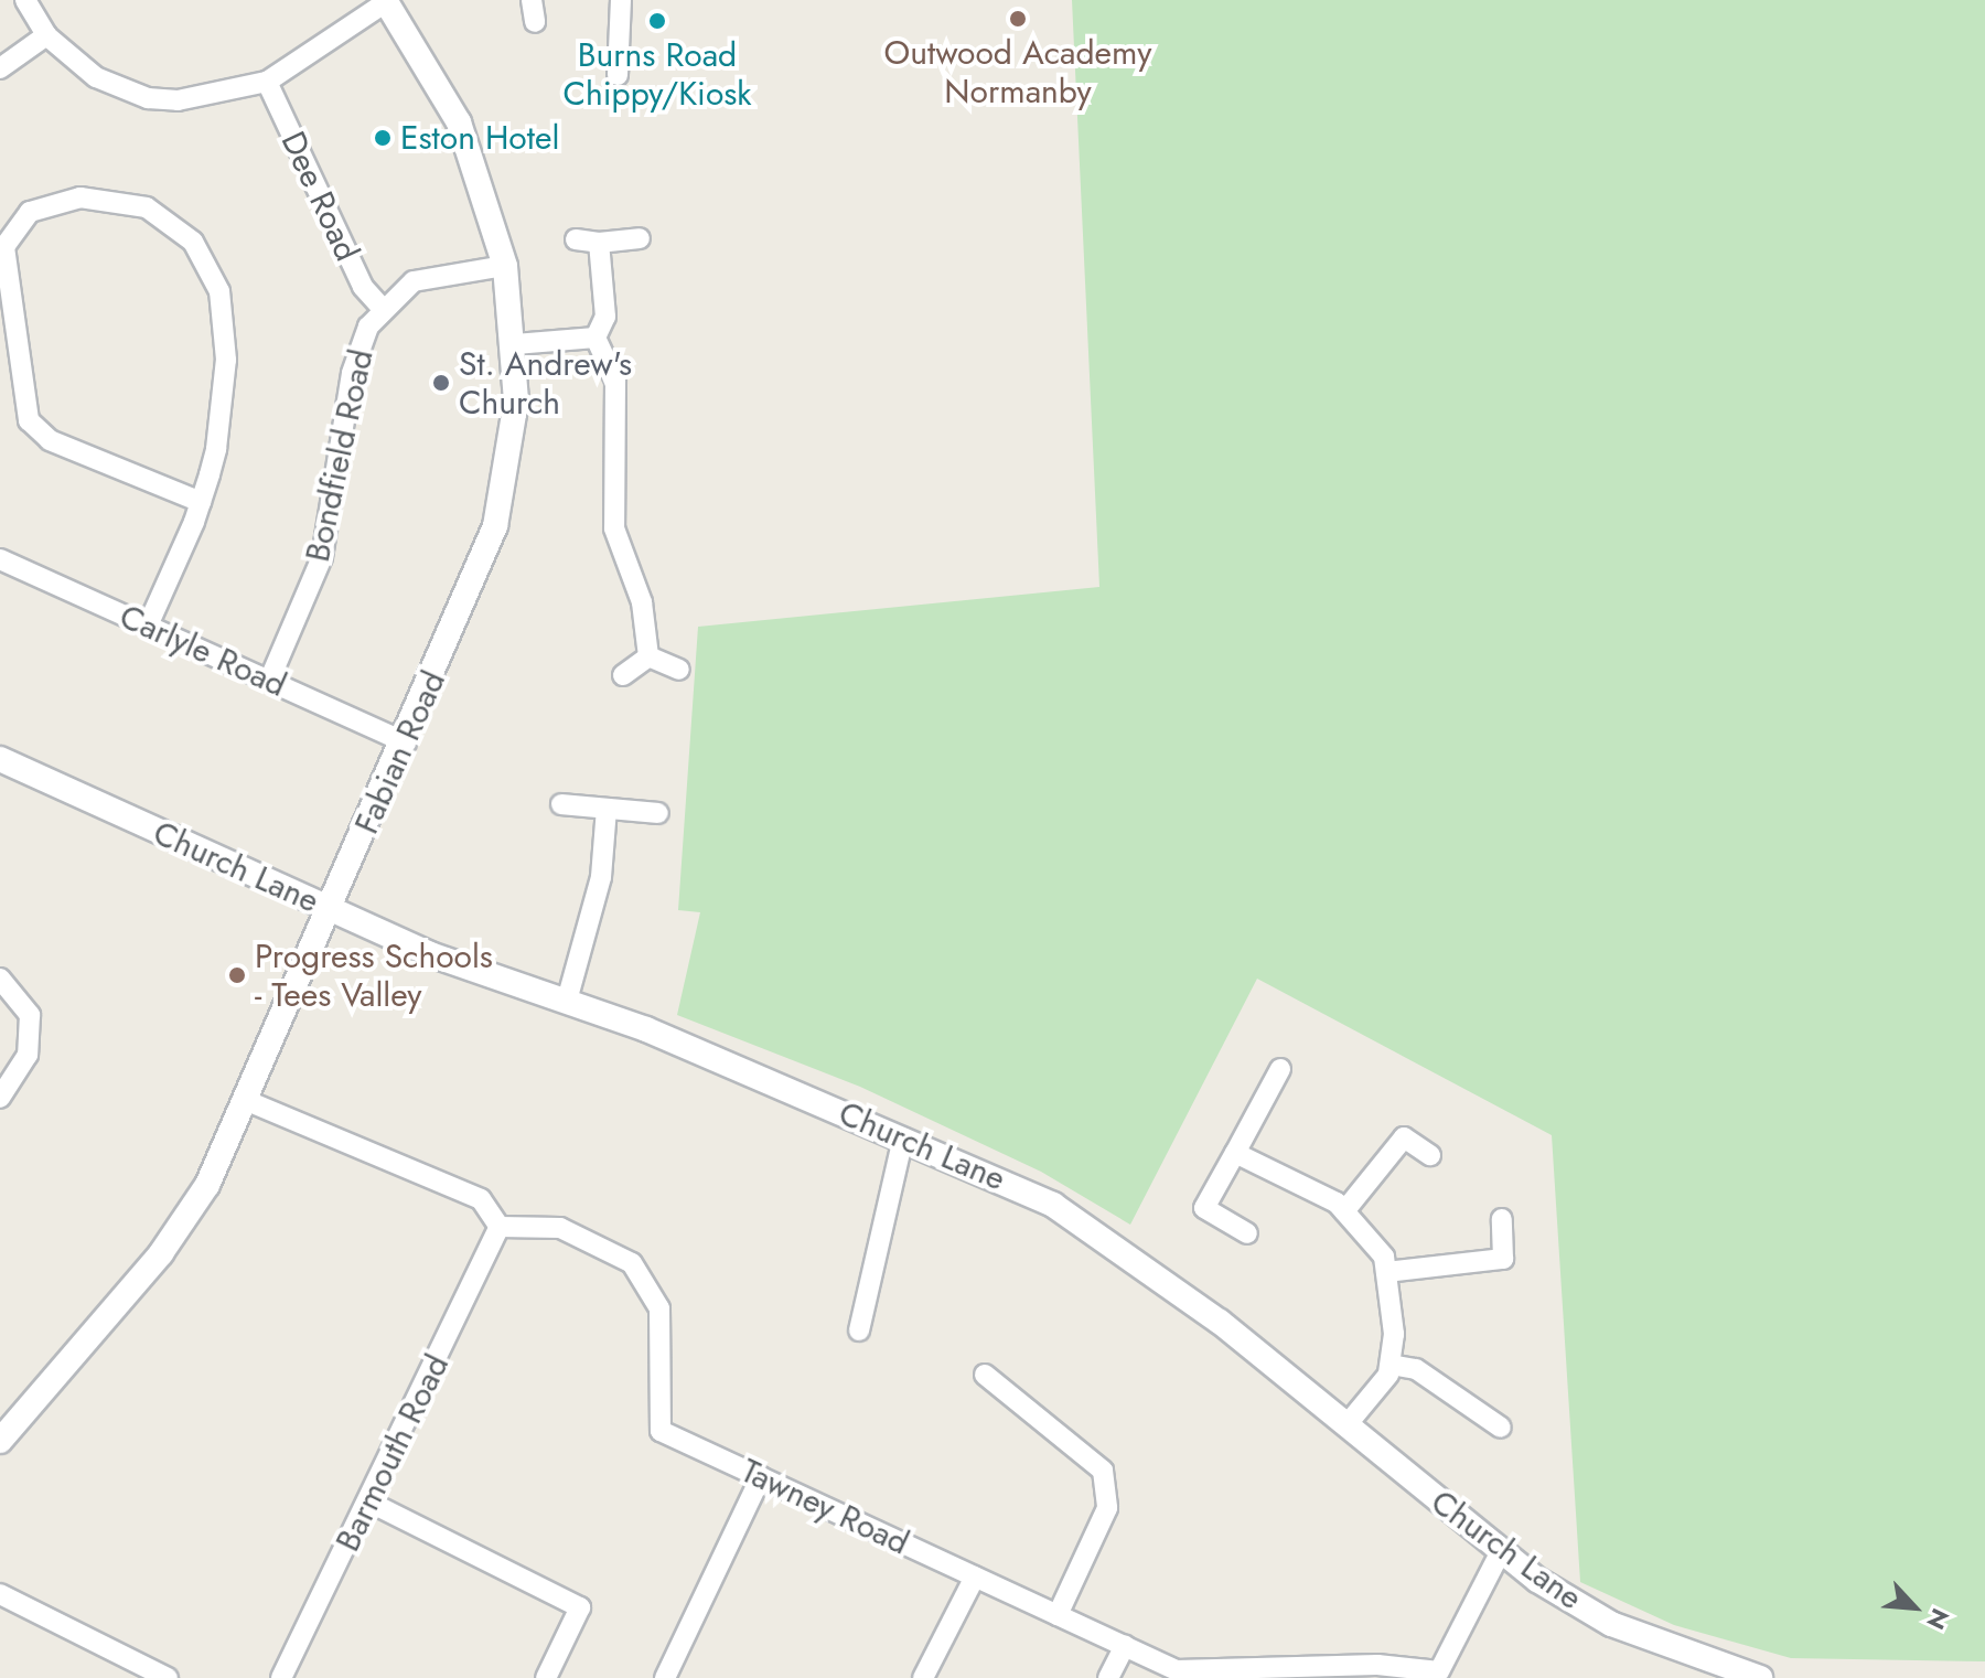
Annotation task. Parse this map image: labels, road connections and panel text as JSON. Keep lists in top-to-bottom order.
{
  "streets": {
    "street": [
      "Dee Road",
      "Bondfield Road",
      "Carlyle Road",
      "Fabian Road",
      "Church Lane",
      "Barmouth Road",
      "Tawney Road"
    ]
  },
  "crossings": [
    ["Dee Road", "Bondfield Road"],
    ["Bondfield Road", "Carlyle Road"],
    ["Bondfield Road", "Fabian Road"],
    ["Carlyle Road", "Fabian Road"],
    ["Fabian Road", "Church Lane"],
    ["Church Lane", "Tawney Road"],
    ["Barmouth Road", "Tawney Road"]
  ],
  "places": [
    "Outwood Academy Normanby",
    "Burns Road Chippy/Kiosk",
    "Eston Hotel",
    "St. Andrew's Church",
    "Progress Schools - Tees Valley"
  ],
  "north": "bottom right"
}
